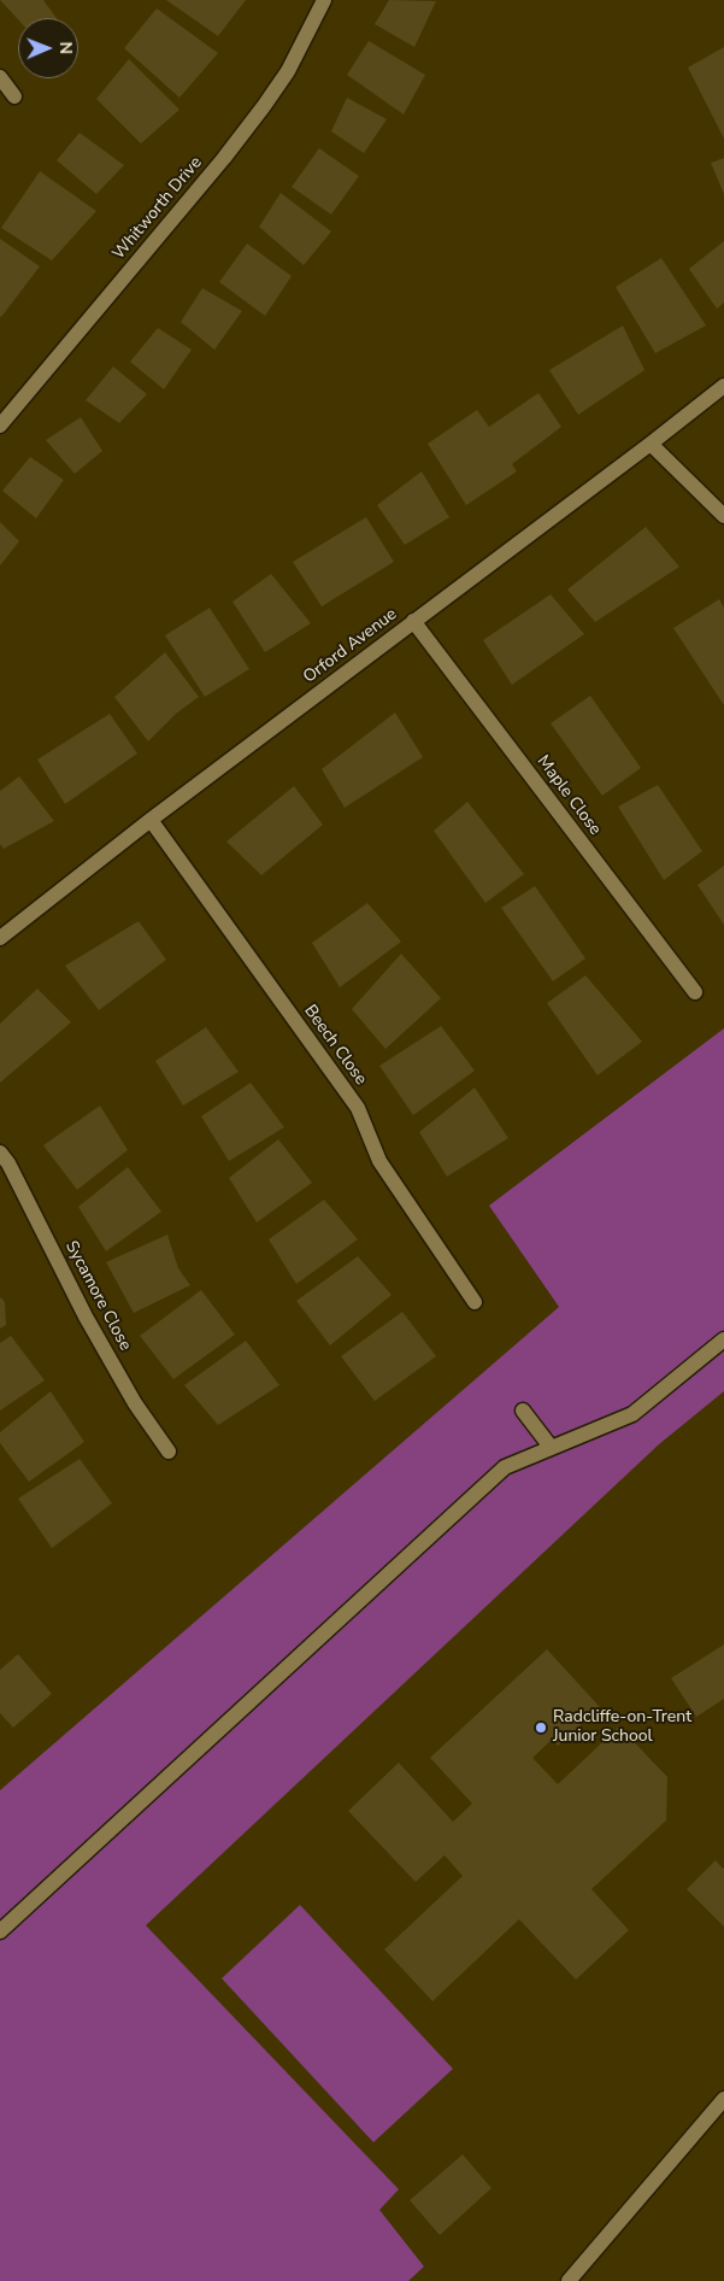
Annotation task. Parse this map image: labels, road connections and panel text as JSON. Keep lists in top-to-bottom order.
{
  "streets": {
    "street": [
      "Whitworth Drive",
      "Orford Avenue",
      "Maple Close",
      "Beech Close",
      "Sycamore Close"
    ]
  },
  "crossings": [
    ["Orford Avenue", "Maple Close"],
    ["Orford Avenue", "Beech Close"]
  ],
  "places": ["Radcliffe-on-Trent Junior School"],
  "north": "right"
}
